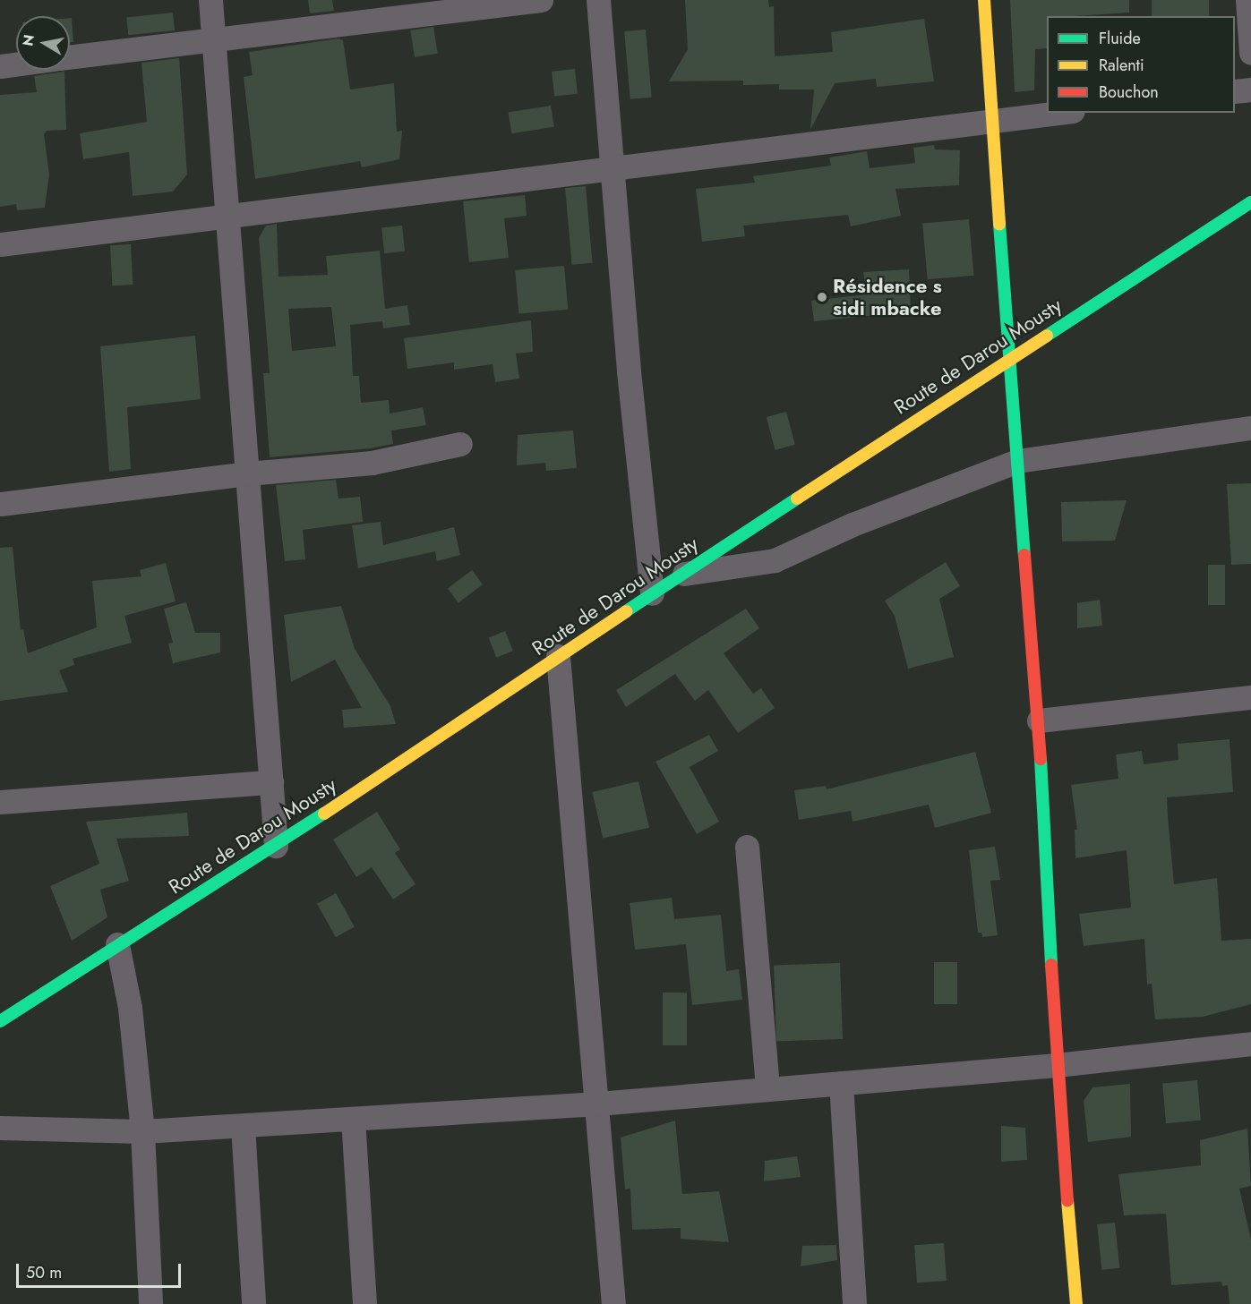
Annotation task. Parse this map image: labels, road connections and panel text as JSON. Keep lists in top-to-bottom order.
{
  "streets": {
    "main road": ["Route de Darou Mousty"]
  },
  "places": ["Résidence s sidi mbacke"],
  "legend": ["Fluide", "Ralenti", "Bouchon"],
  "scale_bar": "50 m",
  "north": "left"
}
